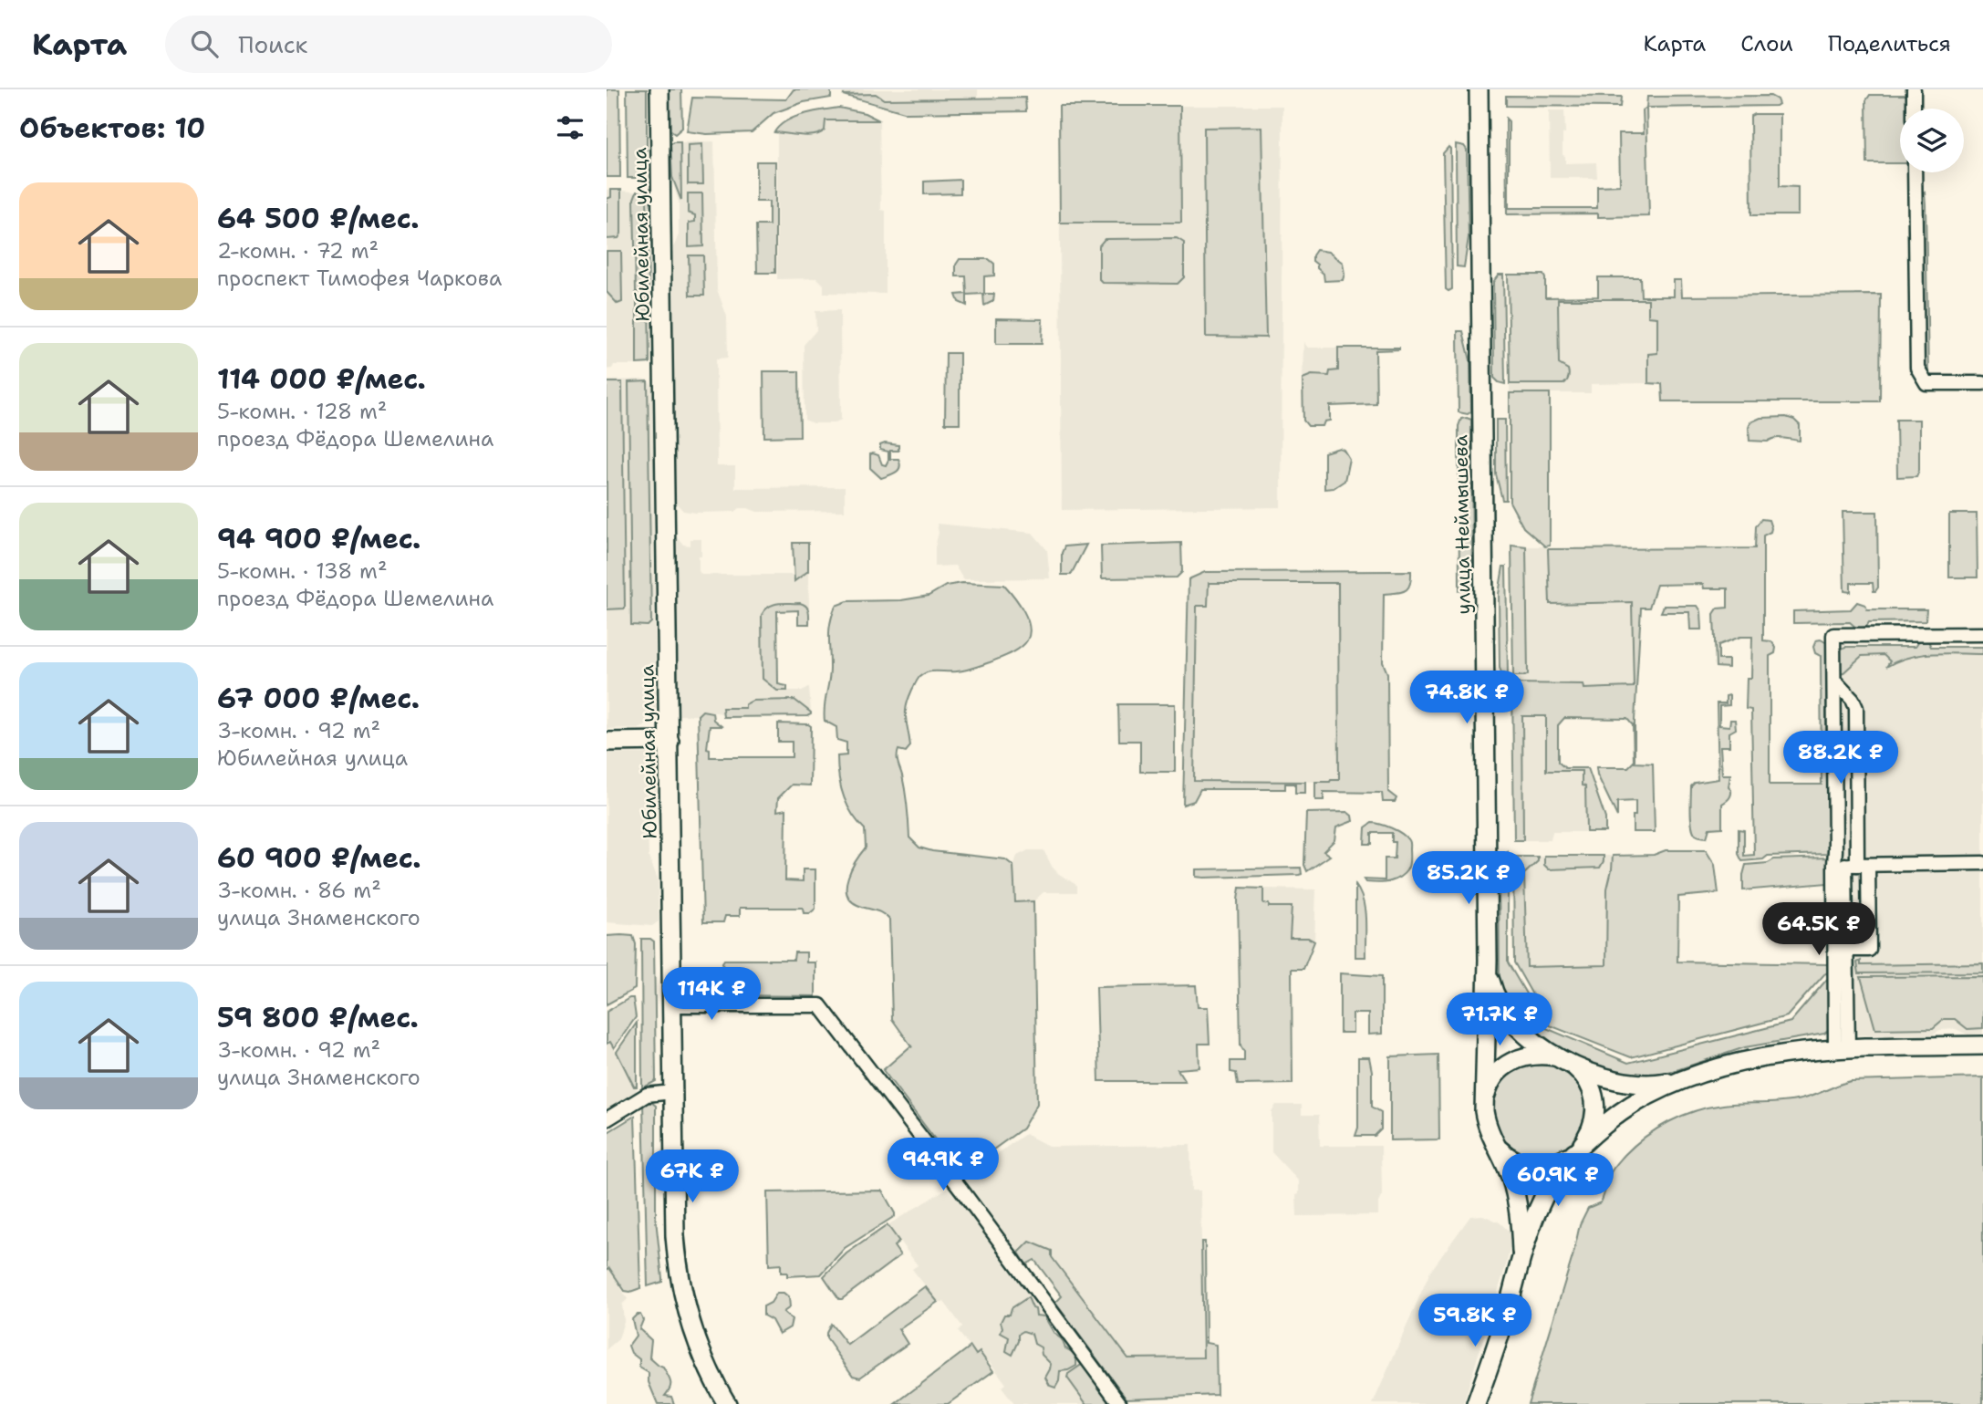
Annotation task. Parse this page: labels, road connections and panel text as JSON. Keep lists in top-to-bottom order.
{
  "streets": {
    "main road": ["Юбилейная улица", "улица Неймышева"]
  },
  "page": {
    "header": "Карта",
    "search": "Поиск",
    "nav": ["Карта", "Слои", "Поделиться"],
    "heading": "Объектов: 10",
    "list": [
      {
        "name": "64 500 ₽/мес.",
        "note": "2-комн. · 72 m² · проспект Тимофея Чаркова"
      },
      {
        "name": "114 000 ₽/мес.",
        "note": "5-комн. · 128 m² · проезд Фёдора Шемелина"
      },
      {
        "name": "94 900 ₽/мес.",
        "note": "5-комн. · 138 m² · проезд Фёдора Шемелина"
      },
      {
        "name": "67 000 ₽/мес.",
        "note": "3-комн. · 92 m² · Юбилейная улица"
      },
      {
        "name": "60 900 ₽/мес.",
        "note": "3-комн. · 86 m² · улица Знаменского"
      },
      {
        "name": "59 800 ₽/мес.",
        "note": "3-комн. · 92 m² · улица Знаменского"
      }
    ],
    "price": [
      "74.8K ₽",
      "88.2K ₽",
      "85.2K ₽",
      "64.5K ₽",
      "114K ₽",
      "71.7K ₽",
      "94.9K ₽",
      "67K ₽",
      "60.9K ₽",
      "59.8K ₽"
    ]
  }
}
